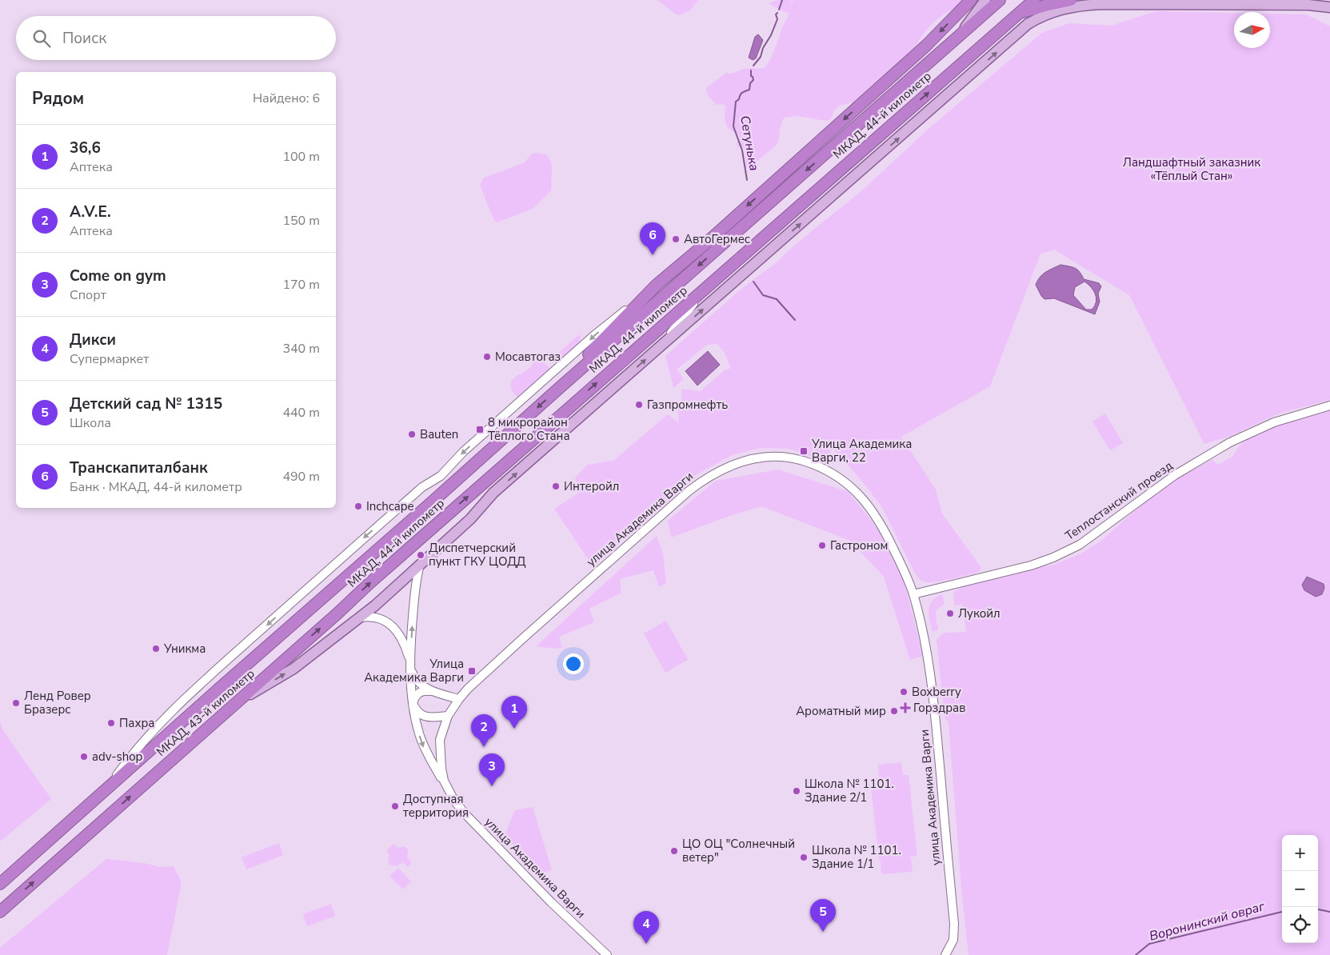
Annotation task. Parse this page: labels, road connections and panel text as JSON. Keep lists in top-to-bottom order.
{
  "streets": {
    "highway": ["МКАД, 44-й километр", "МКАД, 43-й километр"],
    "street": ["Теплостанский проезд", "улица Академика Варги"]
  },
  "crossings": [
    ["МКАД, 44-й километр", "МКАД, 43-й километр"],
    ["Теплостанский проезд", "улица Академика Варги"]
  ],
  "water": ["Сетунька", "Воронинский овраг"],
  "parks": ["Ландшафтный заказник «Тёплый Стан»"],
  "places": {
    "other": [
      "АвтоГермес",
      "Мосавтогаз",
      "Газпромнефть",
      "Bauten",
      "Интеройл",
      "Inchcape",
      "Гастроном",
      "Диспетчерский пункт ГКУ ЦОДД",
      "Лукойл",
      "Уникма",
      "Boxberry",
      "Ленд Ровер Бразерс",
      "Ароматный мир",
      "Пахра",
      "adv-shop",
      "Школа № 1101. Здание 2/1",
      "Доступная территория",
      "ЦО ОЦ \"Солнечный ветер\"",
      "Школа № 1101. Здание 1/1"
    ],
    "transit": ["8 микрорайон Тёплого Стана", "Улица Академика Варги, 22", "Улица Академика Варги"],
    "health": ["Горздрав"]
  },
  "north": "right",
  "page": {
    "search": "Поиск",
    "heading": ["Рядом", "Найдено: 6"],
    "list": [
      {
        "mark": "1",
        "name": "36,6",
        "note": "Аптека",
        "value": "100 m"
      },
      {
        "mark": "2",
        "name": "A.V.E.",
        "note": "Аптека",
        "value": "150 m"
      },
      {
        "mark": "3",
        "name": "Come on gym",
        "note": "Спорт",
        "value": "170 m"
      },
      {
        "mark": "4",
        "name": "Дикси",
        "note": "Супермаркет",
        "value": "340 m"
      },
      {
        "mark": "5",
        "name": "Детский сад № 1315",
        "note": "Школа",
        "value": "440 m"
      },
      {
        "mark": "6",
        "name": "Транскапиталбанк",
        "note": "Банк · МКАД, 44-й километр",
        "value": "490 m"
      }
    ],
    "pins": [
      "6",
      "1",
      "2",
      "3",
      "5",
      "4"
    ],
    "map_buttons": ["+", "−"]
  }
}
